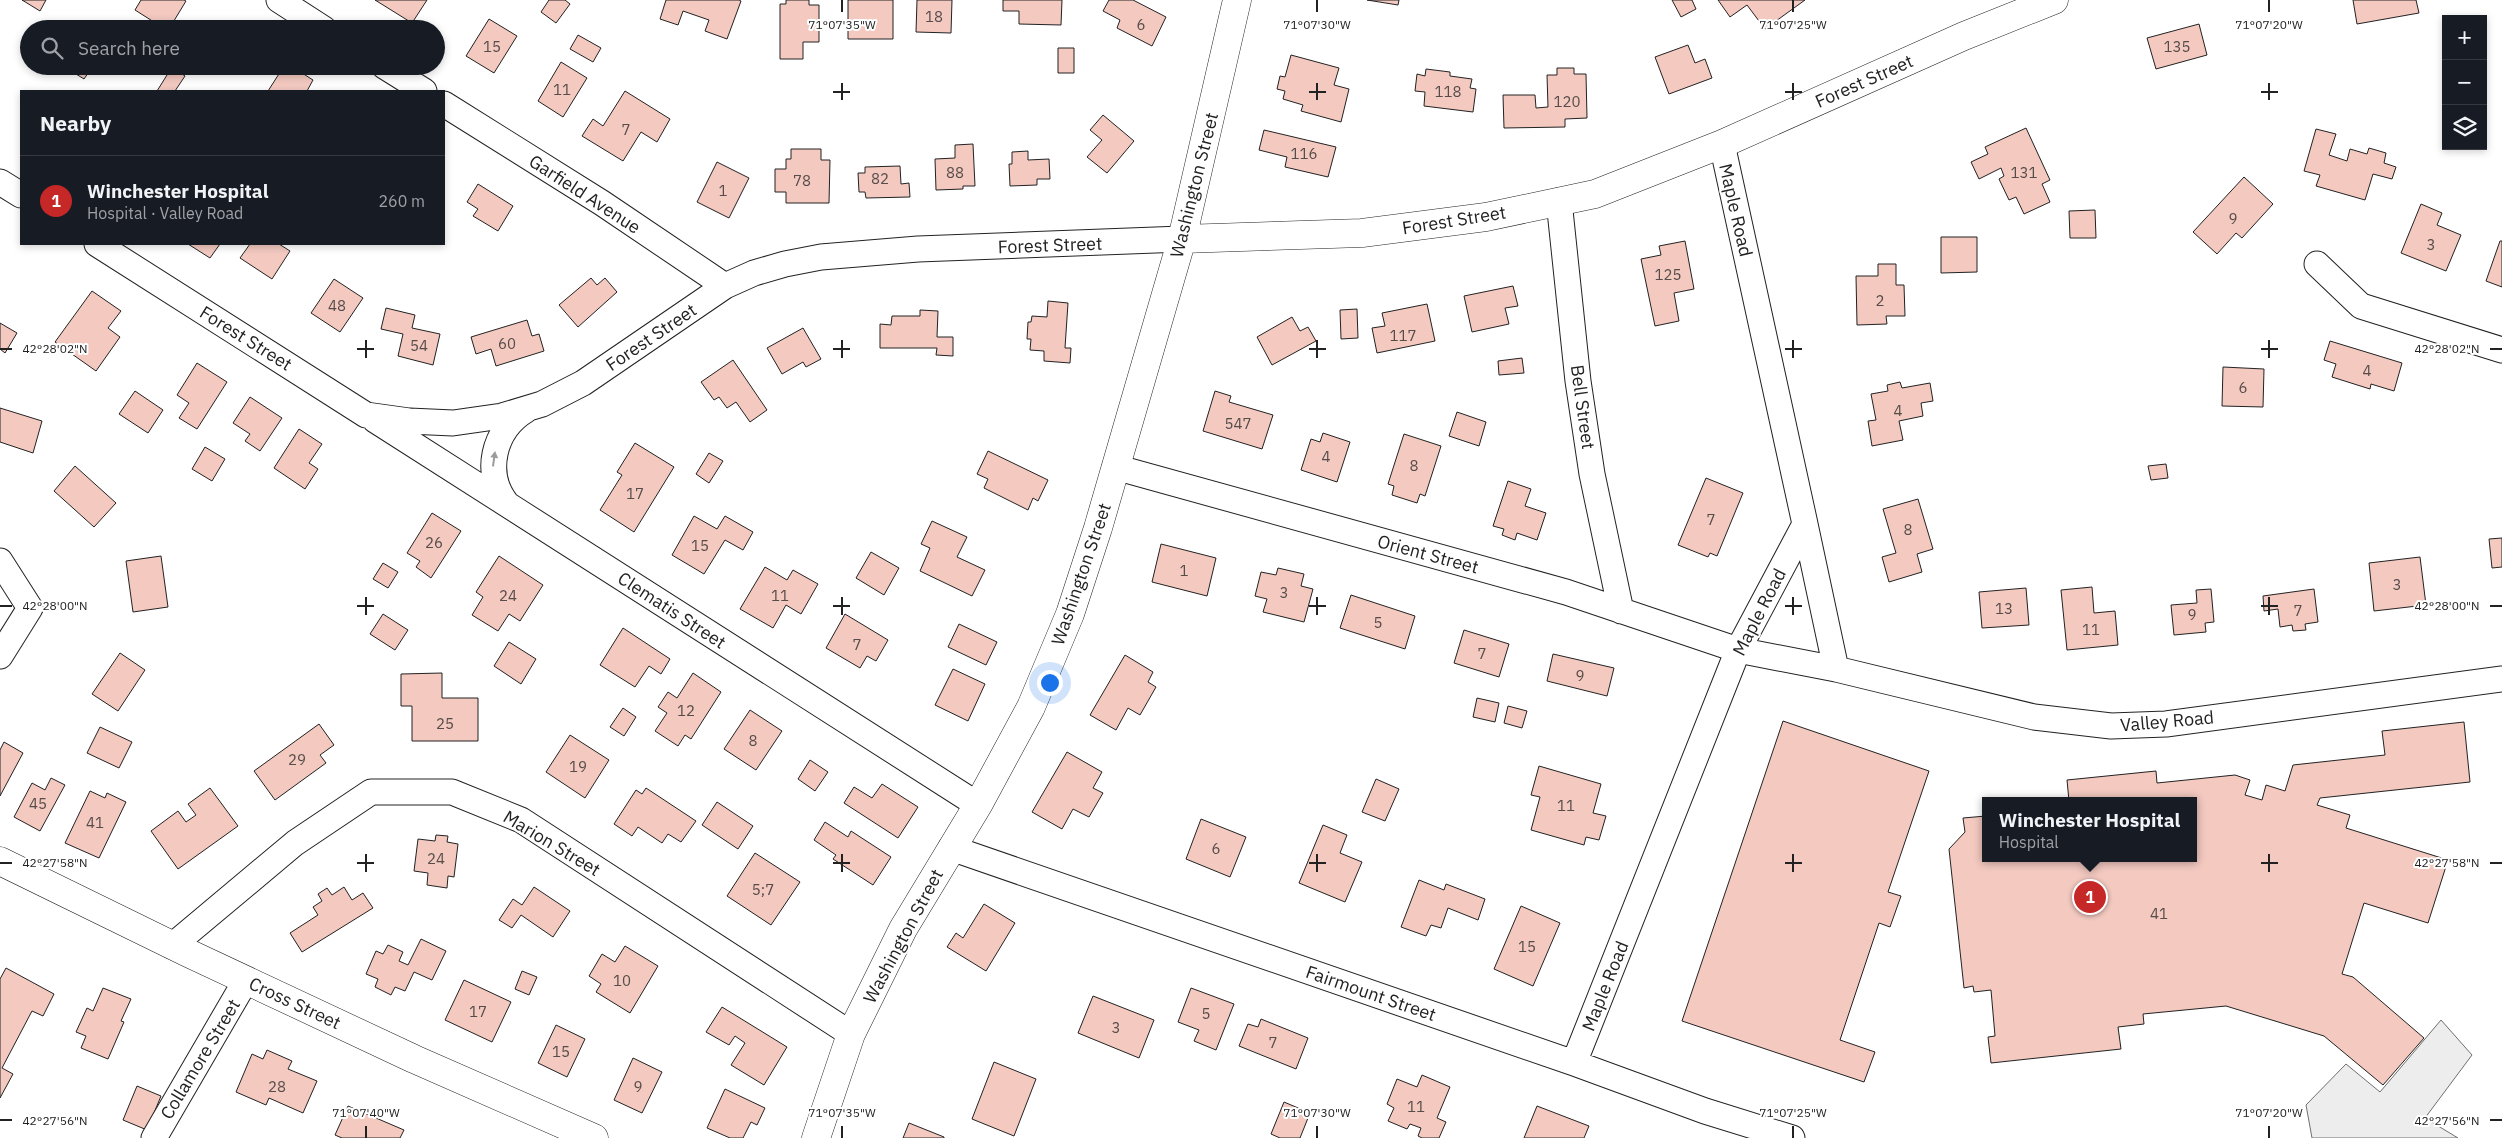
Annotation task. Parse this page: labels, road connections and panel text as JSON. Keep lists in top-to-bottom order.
{
  "streets": {
    "main road": ["Forest Street", "Washington Street", "Cross Street"],
    "street": [
      "Garfield Avenue",
      "Maple Road",
      "Bell Street",
      "Orient Street",
      "Clematis Street",
      "Valley Road",
      "Marion Street",
      "Fairmount Street",
      "Collamore Street"
    ]
  },
  "crossings": [
    ["Forest Street", "Washington Street"],
    ["Forest Street", "Garfield Avenue"],
    ["Forest Street", "Maple Road"],
    ["Forest Street", "Bell Street"],
    ["Forest Street", "Clematis Street"],
    ["Washington Street", "Orient Street"],
    ["Washington Street", "Clematis Street"],
    ["Washington Street", "Marion Street"],
    ["Washington Street", "Fairmount Street"],
    ["Maple Road", "Orient Street"],
    ["Maple Road", "Valley Road"],
    ["Maple Road", "Fairmount Street"],
    ["Bell Street", "Orient Street"],
    ["Orient Street", "Valley Road"],
    ["Marion Street", "Cross Street"],
    ["Cross Street", "Collamore Street"]
  ],
  "house_numbers": [
    "18",
    "6",
    "15",
    "135",
    "11",
    "118",
    "120",
    "7",
    "116",
    "88",
    "131",
    "82",
    "78",
    "1",
    "9",
    "3",
    "125",
    "2",
    "48",
    "117",
    "60",
    "54",
    "4",
    "6",
    "4",
    "547",
    "4",
    "8",
    "17",
    "7",
    "8",
    "26",
    "15",
    "1",
    "3",
    "3",
    "24",
    "11",
    "13",
    "7",
    "9",
    "5",
    "11",
    "7",
    "7",
    "9",
    "12",
    "25",
    "8",
    "29",
    "19",
    "45",
    "11",
    "41",
    "6",
    "24",
    "5;7",
    "41",
    "15",
    "10",
    "17",
    "5",
    "3",
    "7",
    "15",
    "28",
    "9",
    "11"
  ],
  "page": {
    "map_buttons": ["+", "−"],
    "search": "Search here",
    "heading": "Nearby",
    "list": [
      {
        "mark": "1",
        "name": "Winchester Hospital",
        "note": "Hospital · Valley Road",
        "value": "260 m"
      }
    ],
    "popup": ["Winchester Hospital", "Hospital"],
    "pins": "1"
  },
  "coordinates": [
    "71°07'35\"W",
    "71°07'30\"W",
    "71°07'25\"W",
    "71°07'20\"W",
    "42°28'02\"N",
    "42°28'00\"N",
    "42°27'58\"N",
    "71°07'40\"W",
    "42°27'56\"N"
  ]
}
